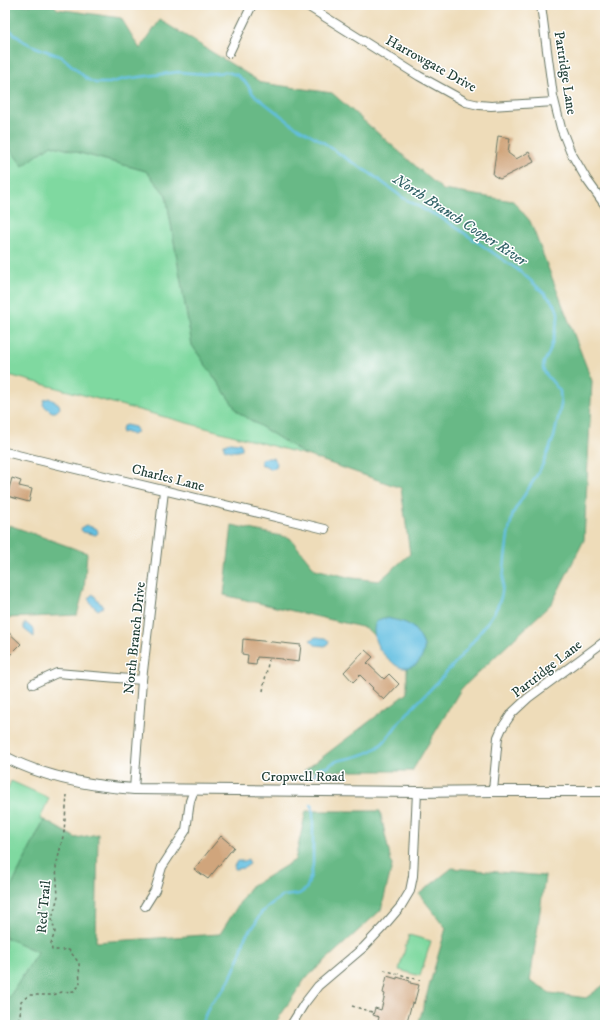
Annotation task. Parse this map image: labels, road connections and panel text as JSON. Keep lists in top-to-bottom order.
{
  "streets": {
    "street": [
      "Harrowgate Drive",
      "Partridge Lane",
      "Charles Lane",
      "North Branch Drive",
      "Cropwell Road"
    ],
    "path": ["Red Trail"]
  },
  "crossings": [
    ["Harrowgate Drive", "Partridge Lane"],
    ["Partridge Lane", "Cropwell Road"],
    ["Charles Lane", "North Branch Drive"],
    ["North Branch Drive", "Cropwell Road"]
  ],
  "water": ["North Branch Cooper River"]
}
